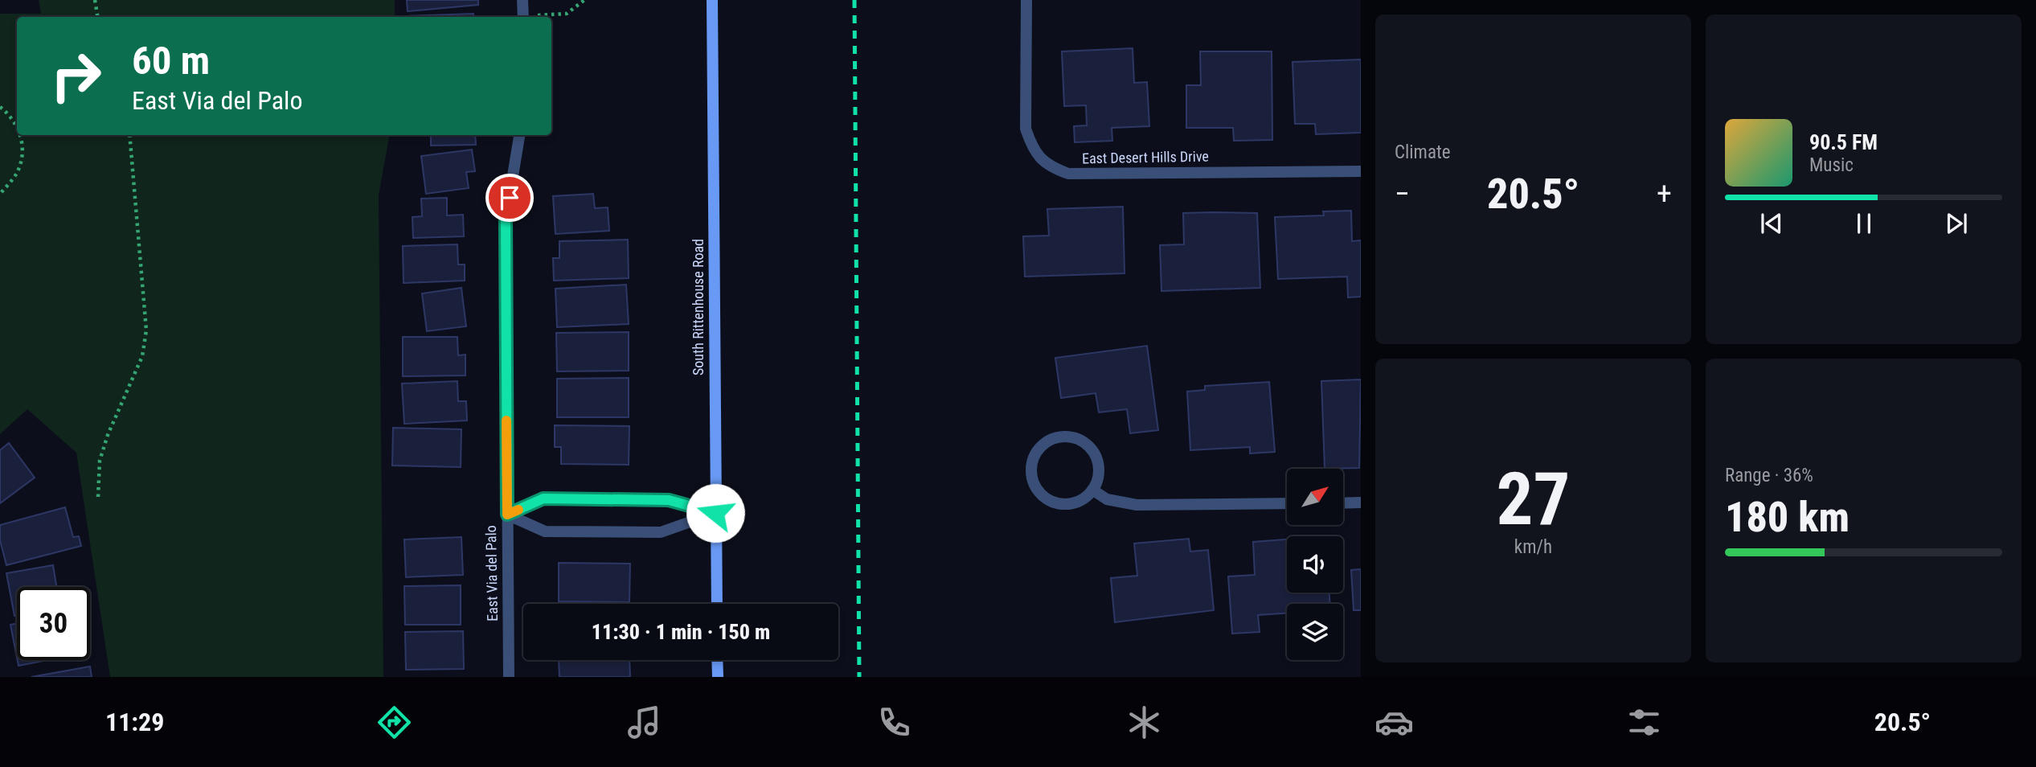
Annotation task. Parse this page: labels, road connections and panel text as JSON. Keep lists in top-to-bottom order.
{
  "streets": {
    "main road": ["South Rittenhouse Road"],
    "street": ["East Desert Hills Drive", "East Via del Palo"]
  },
  "north": "top right",
  "page": {
    "tile": [
      "Climate",
      ["27", "km/h"],
      ["Range · 36%", "180 km"]
    ],
    "turn": ["60 m", "East Via del Palo"],
    "song": ["90.5 FM", "Music"],
    "heat": ["−", "20.5°", "+"],
    "limit": "30",
    "trip": "11:30 · 1 min · 150 m",
    "tabs": ["11:29", "20.5°"]
  }
}
